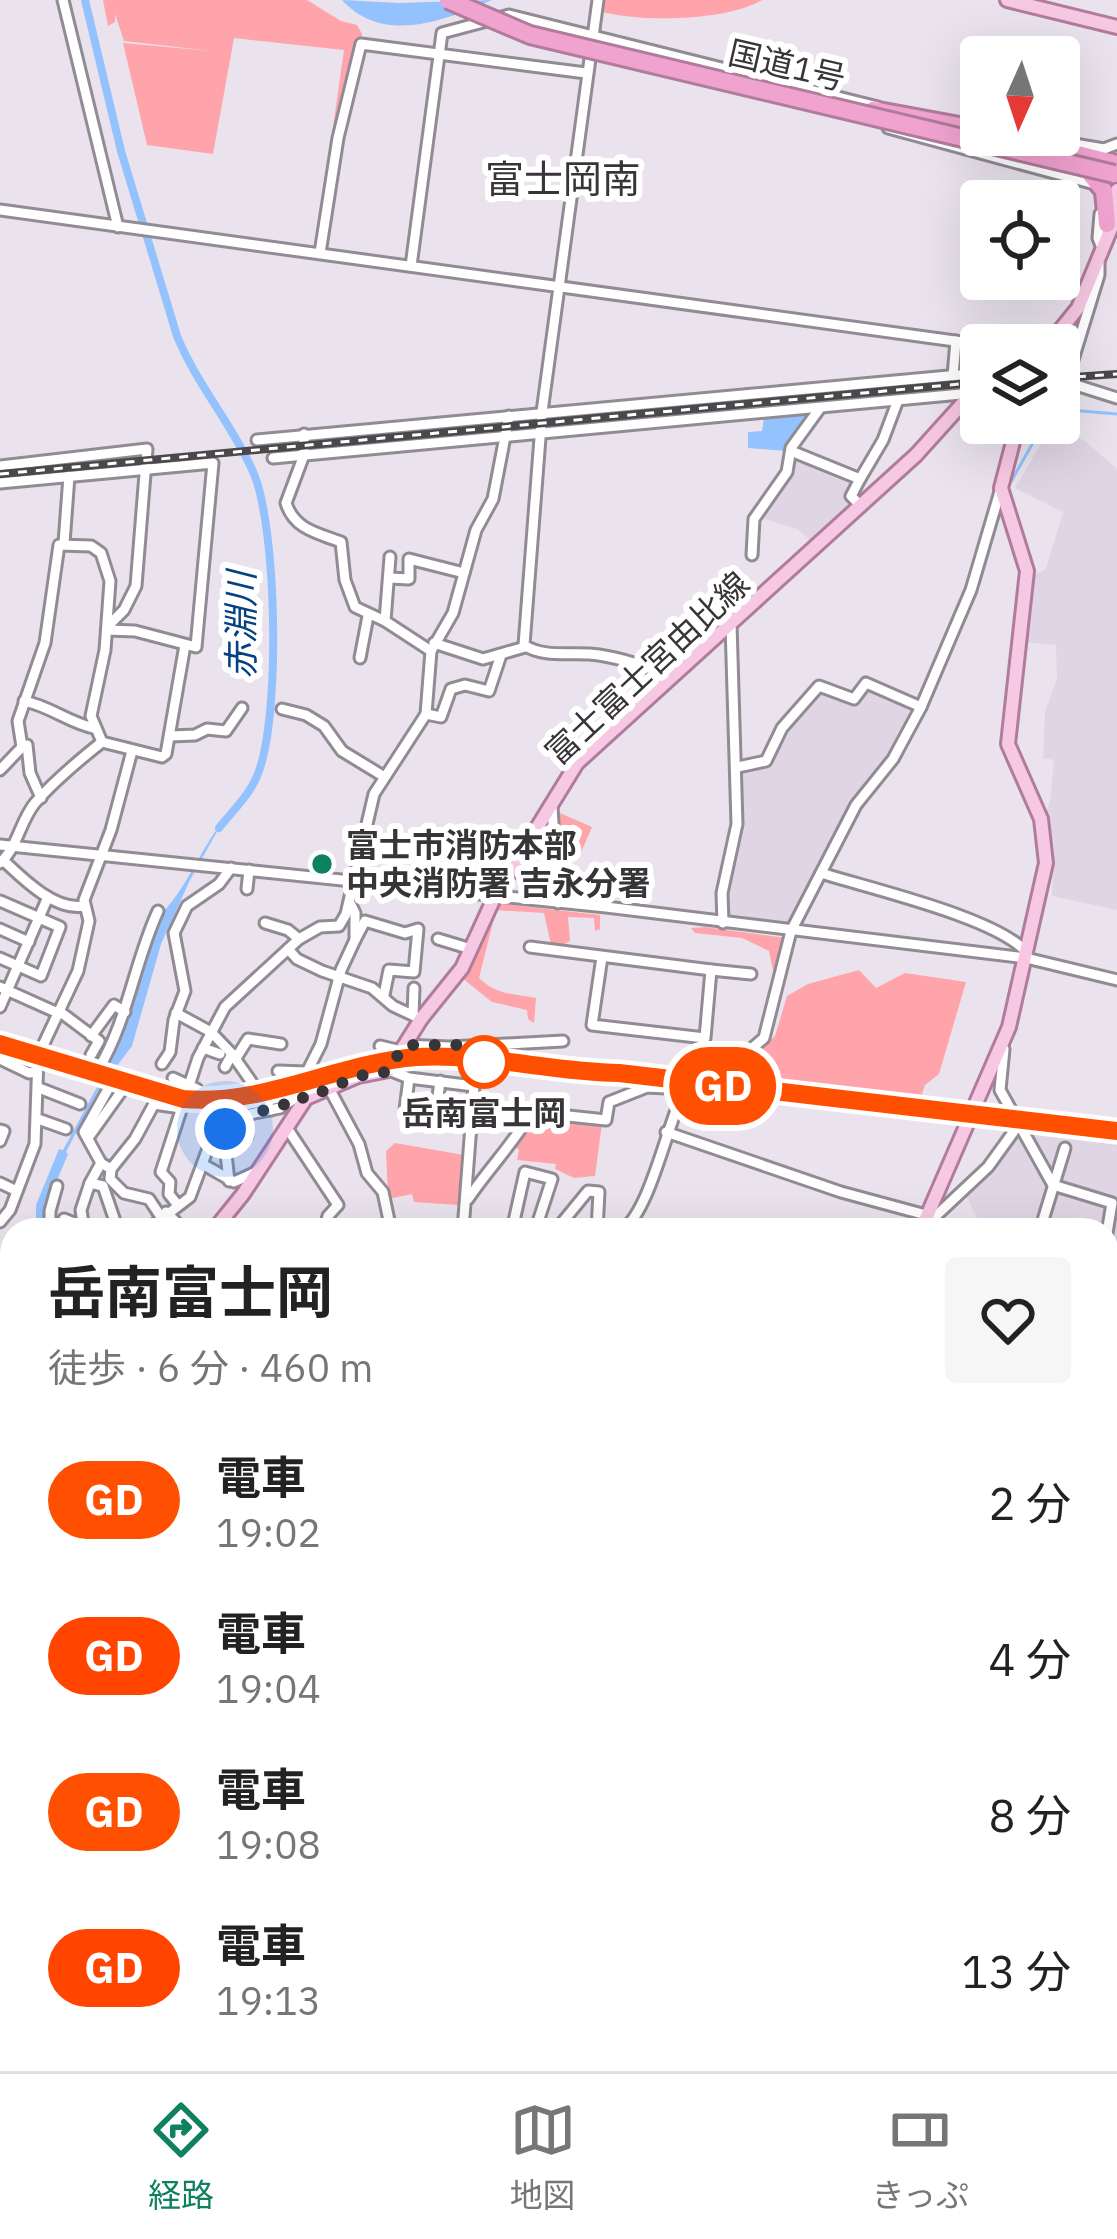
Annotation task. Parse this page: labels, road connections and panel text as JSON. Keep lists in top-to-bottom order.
{
  "streets": {
    "highway": ["国道1号"],
    "main road": ["富士富士宮由比線"]
  },
  "districts": ["富士岡南"],
  "water": ["赤淵川"],
  "places": ["富士市消防本部 中央消防署 吉永分署", "岳南富士岡"],
  "north": "bottom",
  "page": {
    "on_map": "GD",
    "heading": ["岳南富士岡", "徒歩 · 6 分 · 460 m"],
    "list": [
      {
        "mark": "GD",
        "name": "電車",
        "note": "19:02",
        "value": "2 分"
      },
      {
        "mark": "GD",
        "name": "電車",
        "note": "19:04",
        "value": "4 分"
      },
      {
        "mark": "GD",
        "name": "電車",
        "note": "19:08",
        "value": "8 分"
      },
      {
        "mark": "GD",
        "name": "電車",
        "note": "19:13",
        "value": "13 分"
      }
    ],
    "tabs": ["経路", "地図", "きっぷ"]
  }
}
